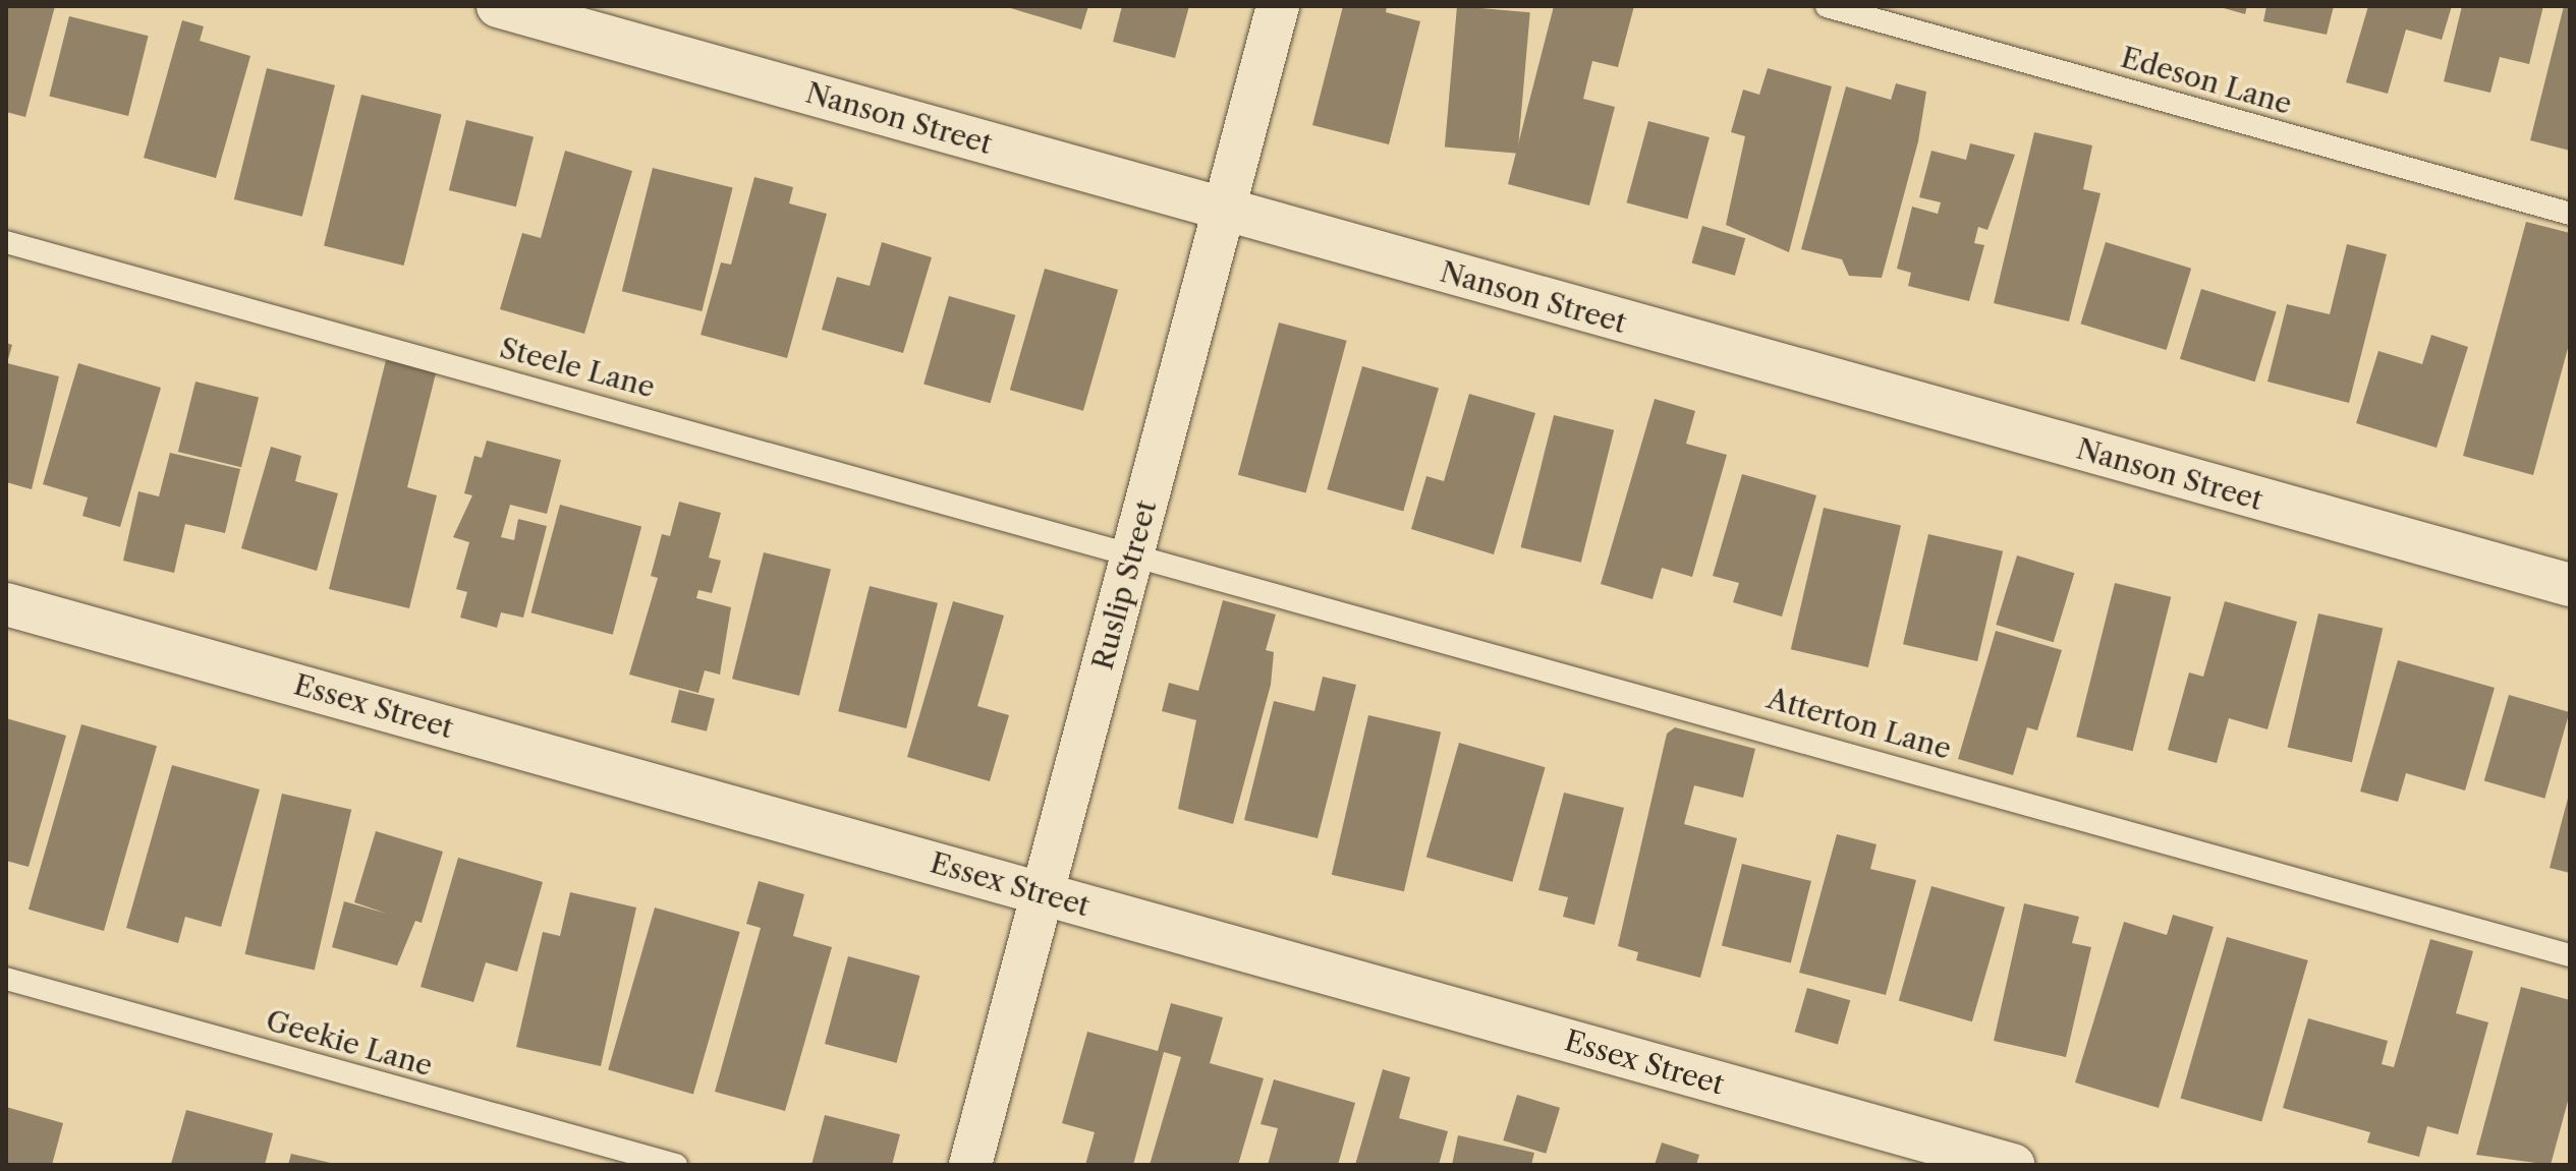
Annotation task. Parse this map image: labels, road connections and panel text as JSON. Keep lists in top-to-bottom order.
{
  "streets": {
    "street": ["Nanson Street", "Ruslip Street", "Essex Street"],
    "lane": [
      "Edeson Lane",
      "Steele Lane",
      "Atterton Lane",
      "Geekie Lane"
    ]
  },
  "crossings": [
    ["Nanson Street", "Ruslip Street"],
    ["Steele Lane", "Ruslip Street"],
    ["Steele Lane", "Atterton Lane"],
    ["Ruslip Street", "Essex Street"],
    ["Ruslip Street", "Atterton Lane"]
  ]
}
